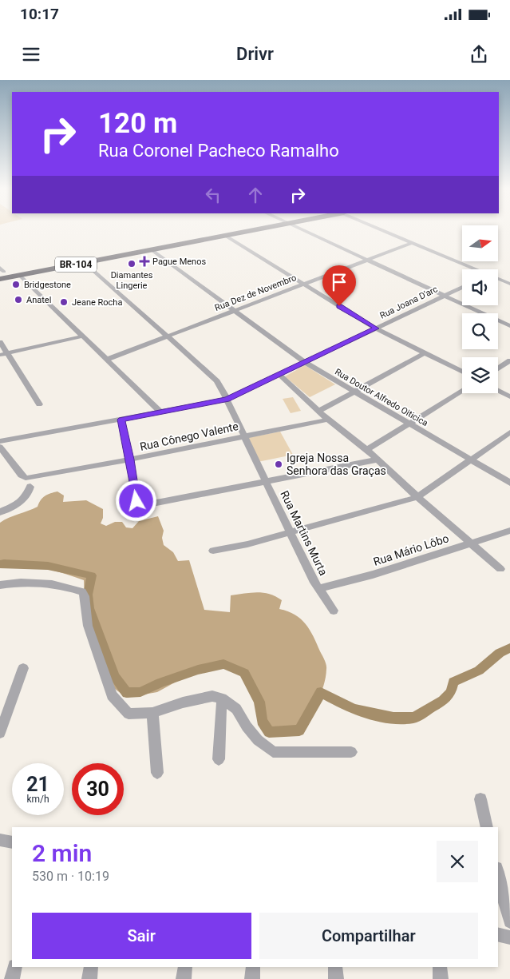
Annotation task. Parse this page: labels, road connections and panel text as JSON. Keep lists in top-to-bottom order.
{
  "streets": {
    "highway": ["BR-104"],
    "street": [
      "Rua Dez de Novembro",
      "Rua Joana D'arc",
      "Rua Doutor Alfredo Oiticica",
      "Rua Cônego Valente",
      "Rua Martins Murta",
      "Rua Mário Lôbo"
    ]
  },
  "crossings": [
    ["BR-104", "Rua Doutor Alfredo Oiticica"],
    ["BR-104", "Rua Martins Murta"],
    ["Rua Dez de Novembro", "Rua Doutor Alfredo Oiticica"],
    ["Rua Dez de Novembro", "Rua Martins Murta"],
    ["Rua Joana D'arc", "Rua Doutor Alfredo Oiticica"],
    ["Rua Joana D'arc", "Rua Martins Murta"],
    ["Rua Cônego Valente", "Rua Martins Murta"],
    ["Rua Martins Murta", "Rua Mário Lôbo"]
  ],
  "places": {
    "health": ["Pague Menos"],
    "other": [
      "Diamantes Lingerie",
      "Bridgestone",
      "Anatel",
      "Jeane Rocha",
      "Igreja Nossa Senhora das Graças"
    ]
  },
  "north": "right",
  "page": {
    "status": "10:17",
    "header": "Drivr",
    "turn": ["120 m", "Rua Coronel Pacheco Ramalho"],
    "speed": "21 km/h",
    "limit": "30",
    "heading": ["2 min", "530 m · 10:19"],
    "buttons": ["Sair", "Compartilhar"]
  }
}
